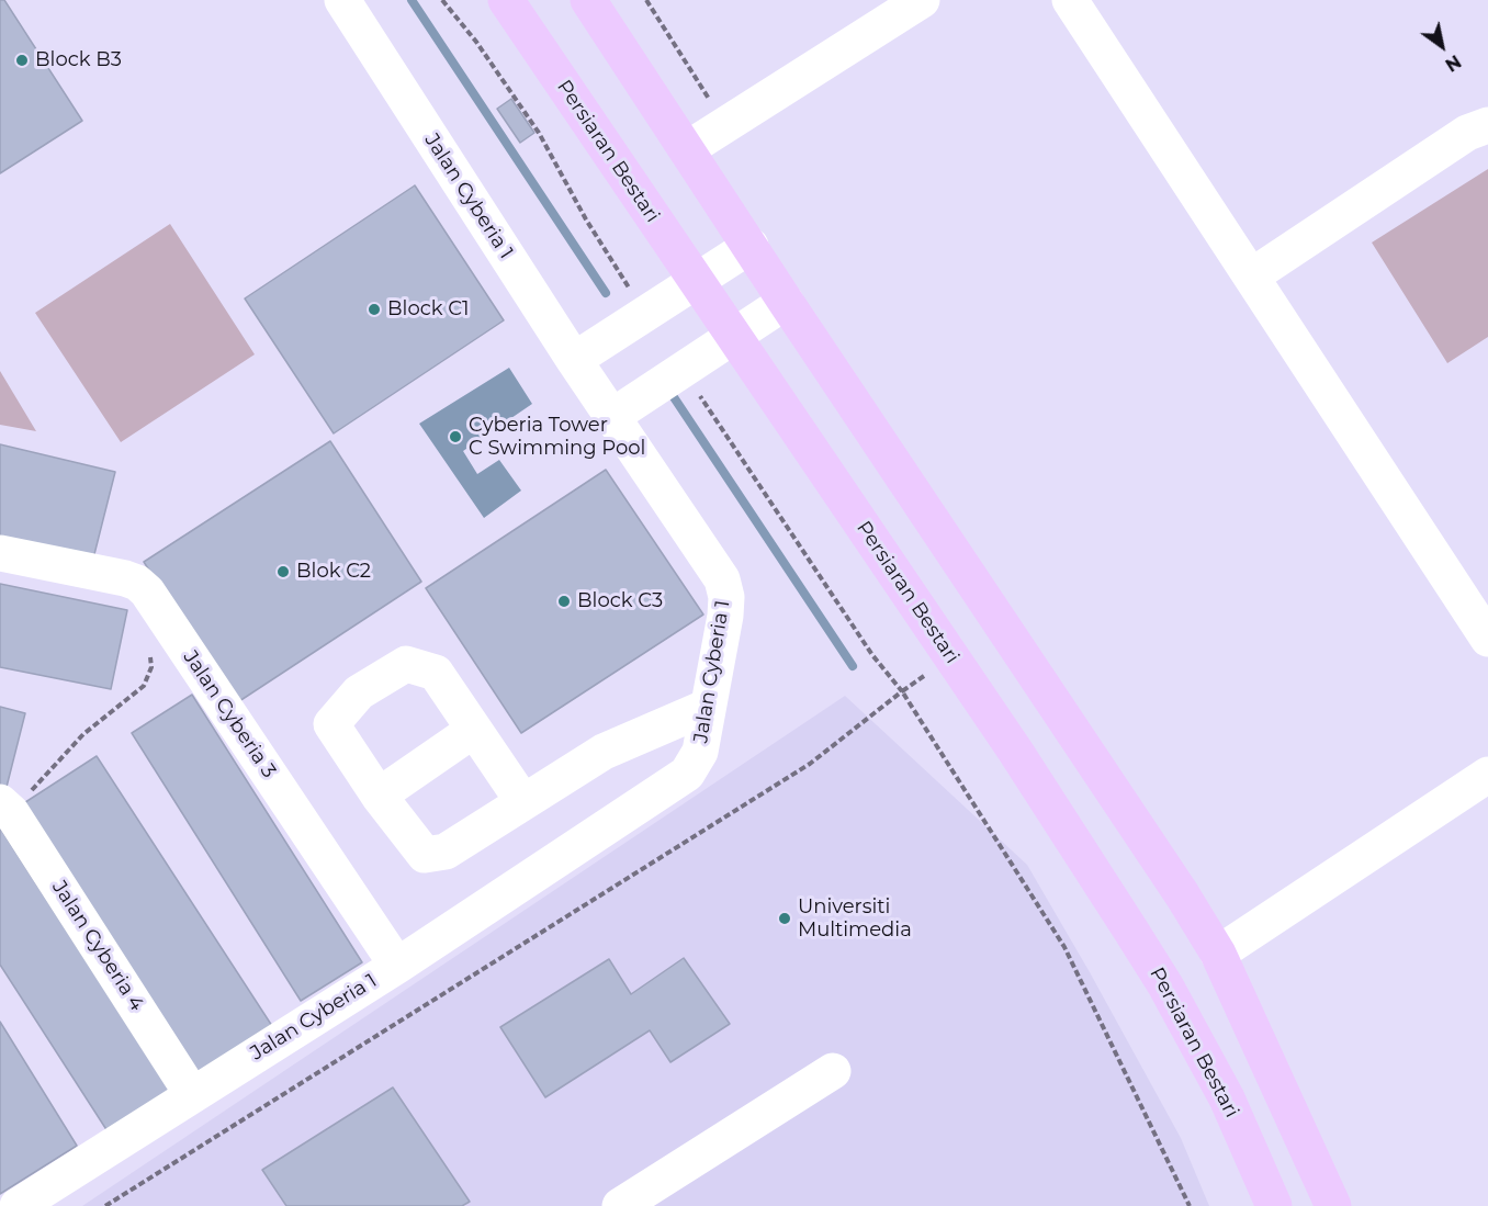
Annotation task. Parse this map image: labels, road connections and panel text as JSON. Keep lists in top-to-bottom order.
{
  "streets": {
    "main road": ["Persiaran Bestari"],
    "street": ["Jalan Cyberia 1", "Jalan Cyberia 3", "Jalan Cyberia 4"]
  },
  "crossings": [
    ["Jalan Cyberia 1", "Jalan Cyberia 3"],
    ["Jalan Cyberia 1", "Jalan Cyberia 4"]
  ],
  "places": [
    "Block B3",
    "Block C1",
    "Cyberia Tower C Swimming Pool",
    "Blok C2",
    "Block C3",
    "Universiti Multimedia"
  ],
  "north": "bottom right"
}
